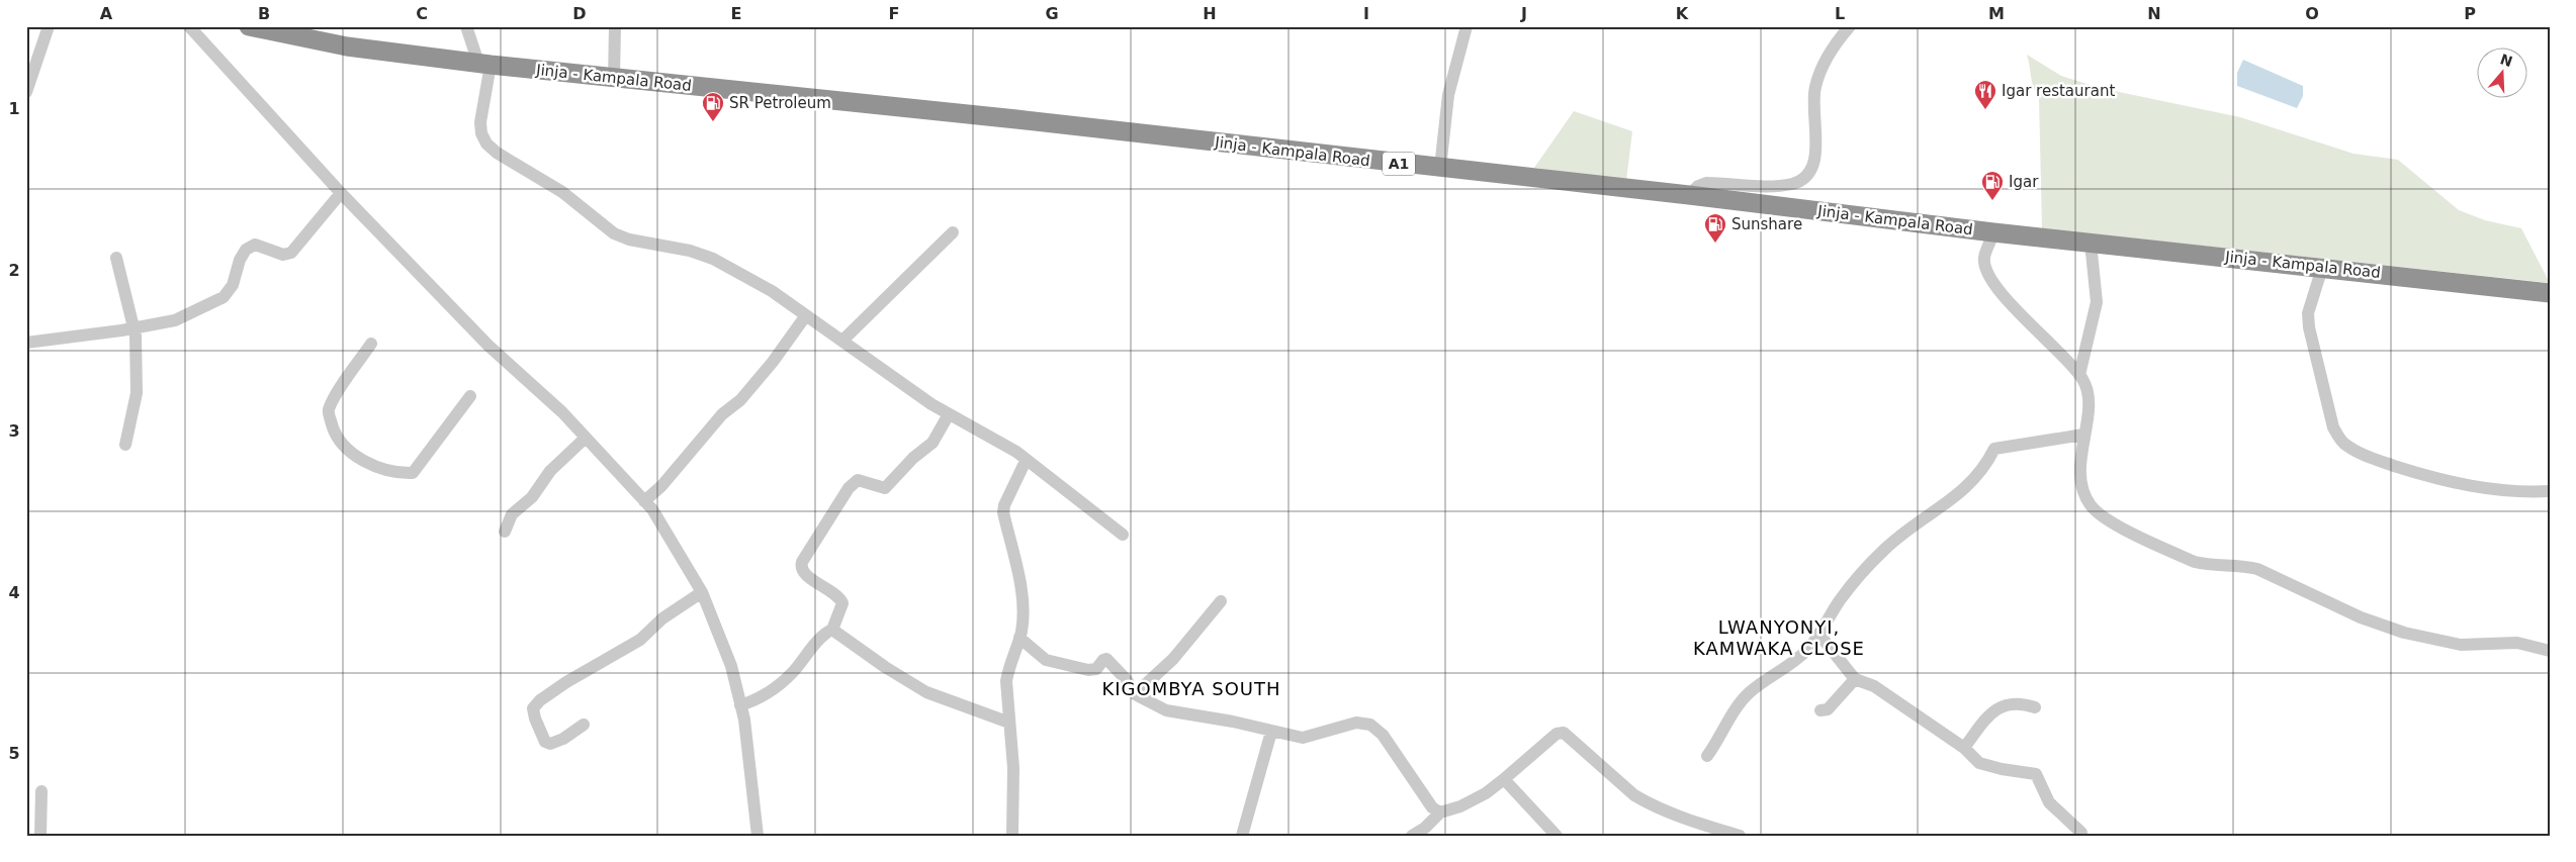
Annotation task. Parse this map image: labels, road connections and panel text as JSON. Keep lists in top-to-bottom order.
{
  "streets": {
    "highway": ["Jinja - Kampala Road", "A1"]
  },
  "districts": ["LWANYONYI, KAMWAKA CLOSE", "KIGOMBYA SOUTH"],
  "places": {
    "restaurant": ["Igar restaurant"],
    "fuel station": ["SR Petroleum", "Igar", "Sunshare"]
  },
  "north": "top",
  "grid": {
    "columns": [
      "A",
      "B",
      "C",
      "D",
      "E",
      "F",
      "G",
      "H",
      "I",
      "J",
      "K",
      "L",
      "M",
      "N",
      "O",
      "P"
    ],
    "rows": [
      "1",
      "2",
      "3",
      "4",
      "5"
    ]
  }
}
